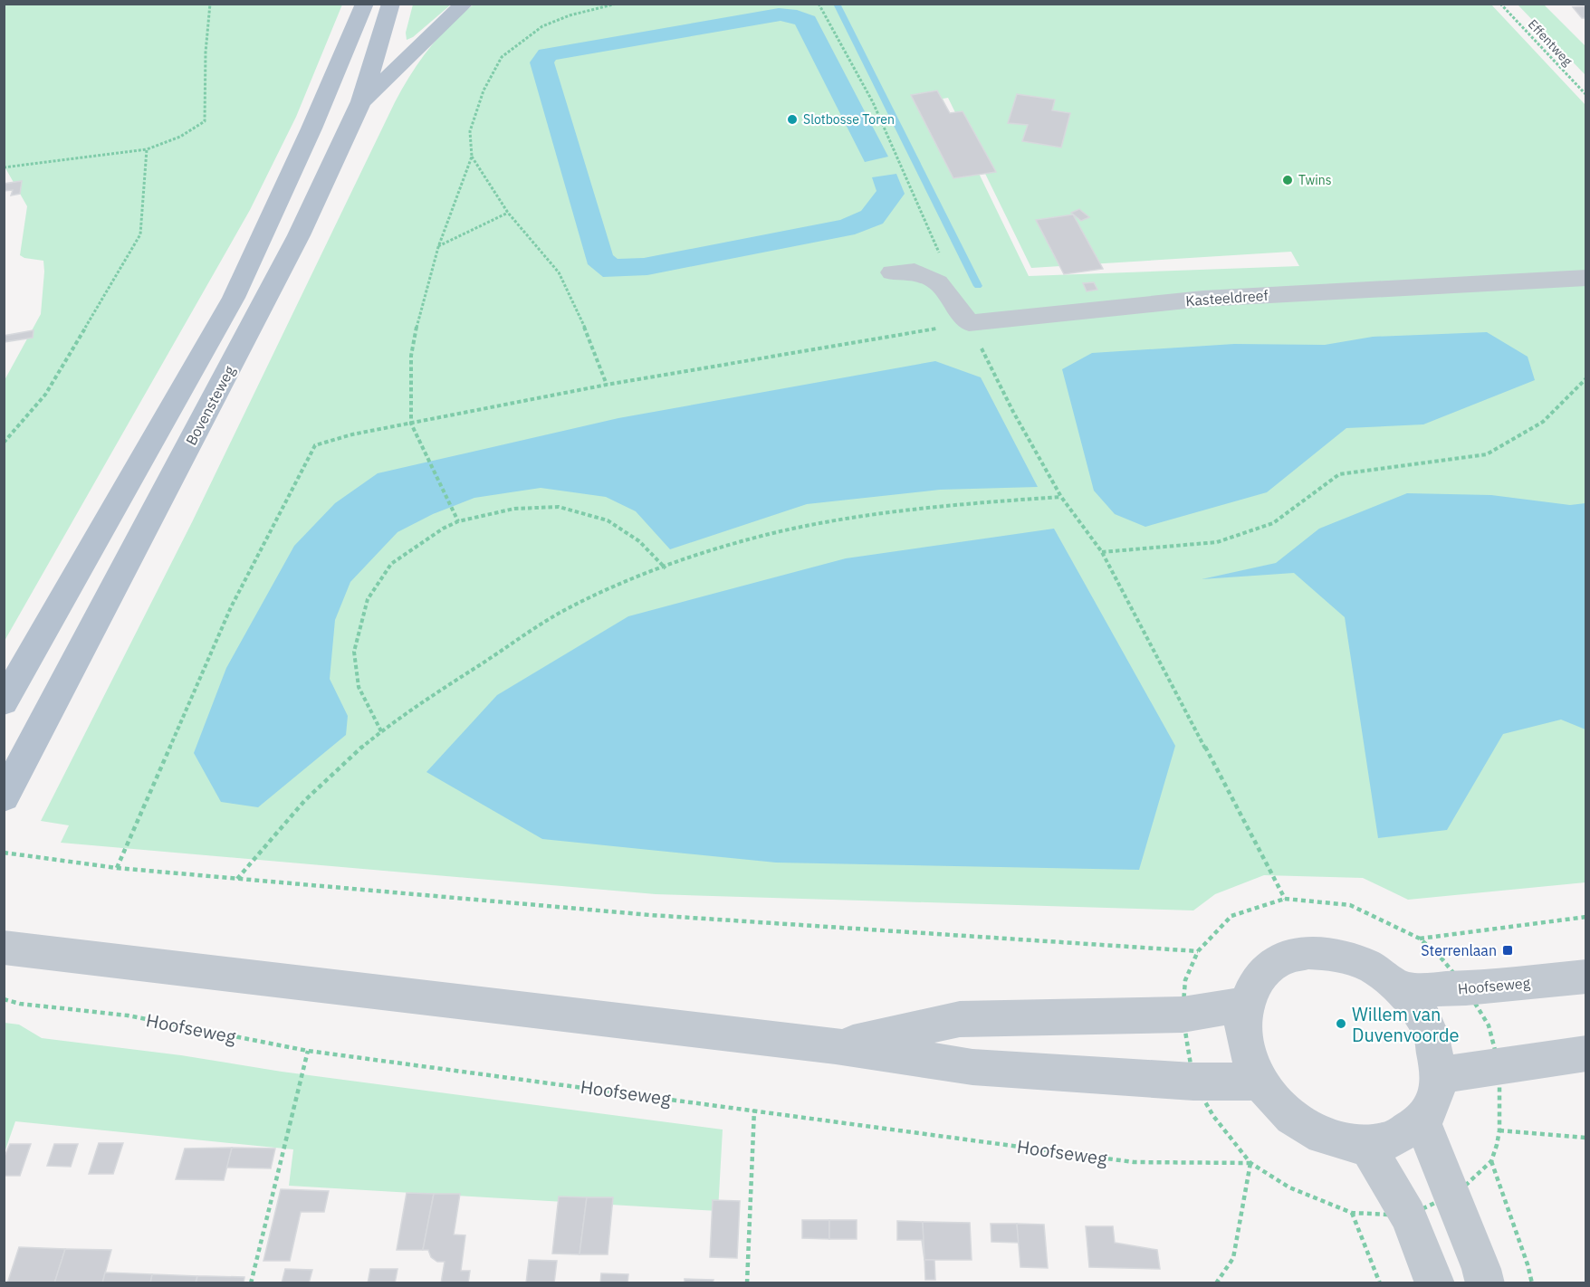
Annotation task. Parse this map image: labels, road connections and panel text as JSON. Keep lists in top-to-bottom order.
{
  "streets": {
    "main road": ["Bovensteweg"],
    "street": ["Kasteeldreef", "Hoofseweg"],
    "path": ["Effentweg"]
  },
  "places": {
    "other": ["Slotbosse Toren", "Twins", "Willem van Duvenvoorde"],
    "transit": ["Sterrenlaan"]
  }
}
